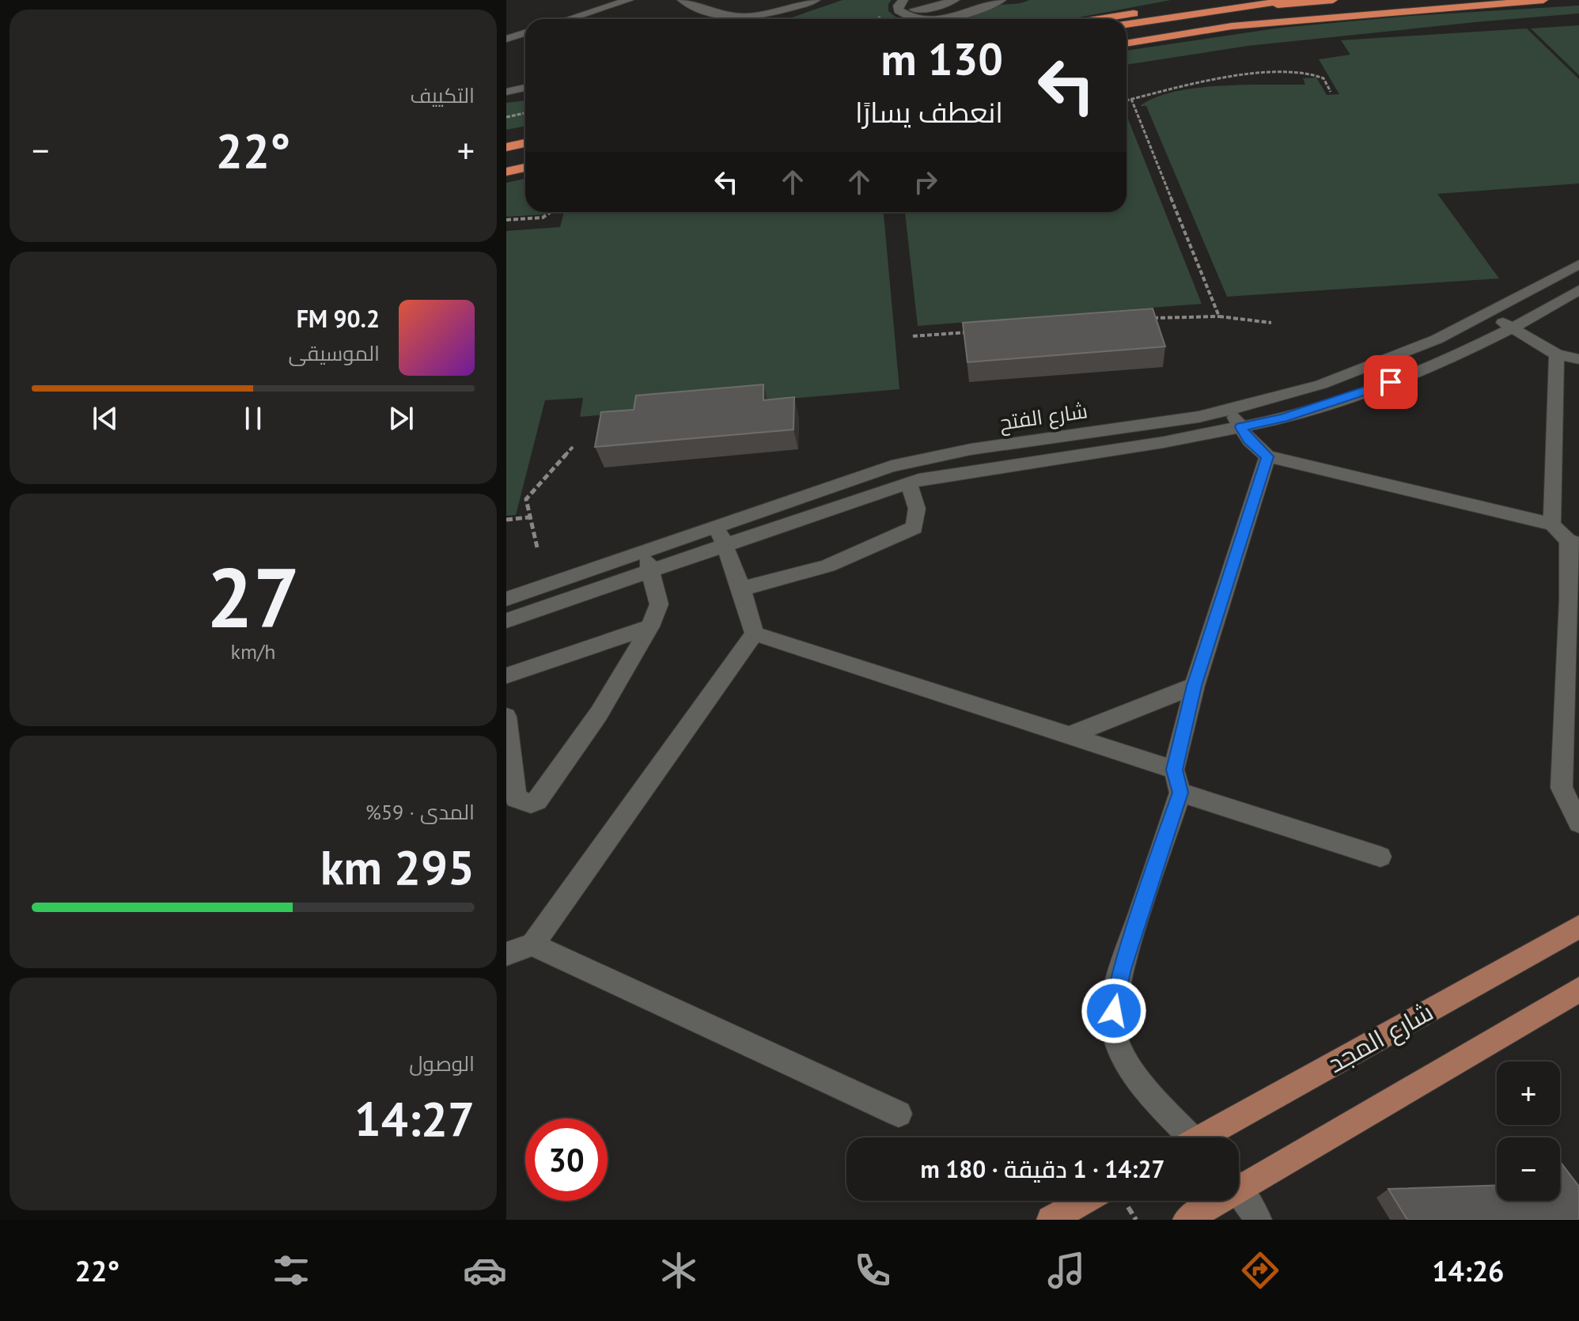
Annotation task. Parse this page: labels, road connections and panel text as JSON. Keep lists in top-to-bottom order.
{
  "streets": {
    "main road": ["شارع المجد"],
    "street": ["شارع الفتح"]
  },
  "page": {
    "tile": [
      "التكييف",
      ["27", "km/h"],
      ["المدى · 59%", "295 km"],
      ["الوصول", "14:27"]
    ],
    "turn": ["130 m", "انعطف يسارًا"],
    "heat": ["−", "22°", "+"],
    "song": ["90.2 FM", "الموسيقى"],
    "map_buttons": ["+", "−"],
    "limit": "30",
    "trip": "14:27 · 1 دقيقة · 180 m",
    "tabs": ["14:26", "22°"]
  }
}
